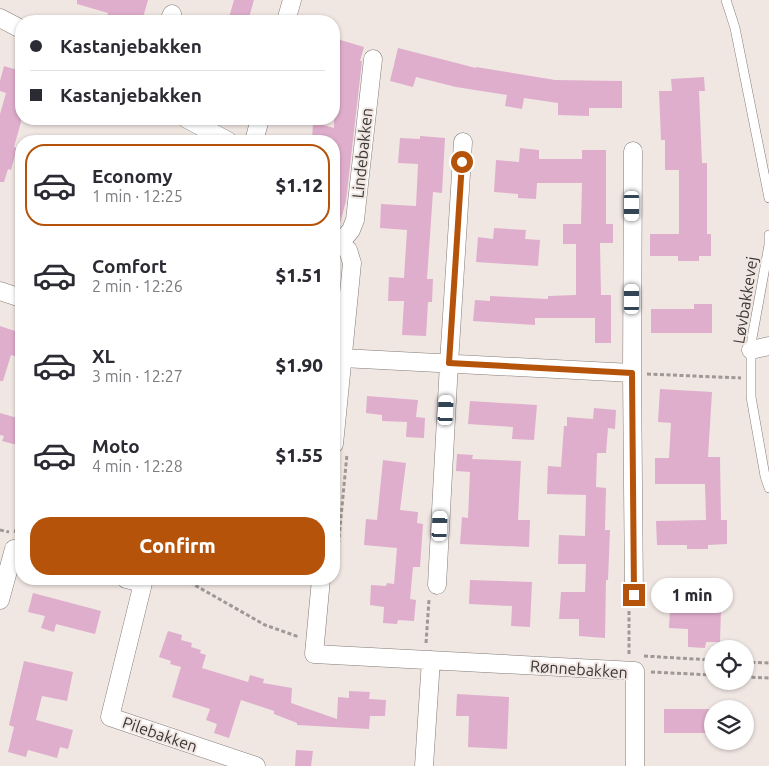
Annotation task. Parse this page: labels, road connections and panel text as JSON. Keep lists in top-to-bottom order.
{
  "streets": {
    "street": ["Lindebakken", "Rønnebakken", "Pilebakken"],
    "lane": ["Løvbakkevej"]
  },
  "page": {
    "banner": ["Kastanjebakken", "Kastanjebakken"],
    "list": [
      {
        "name": "Economy",
        "note": "1 min · 12:25",
        "value": "$1.12"
      },
      {
        "name": "Comfort",
        "note": "2 min · 12:26",
        "value": "$1.51"
      },
      {
        "name": "XL",
        "note": "3 min · 12:27",
        "value": "$1.90"
      },
      {
        "name": "Moto",
        "note": "4 min · 12:28",
        "value": "$1.55"
      }
    ],
    "buttons": "Confirm",
    "bubble": "1 min"
  }
}
